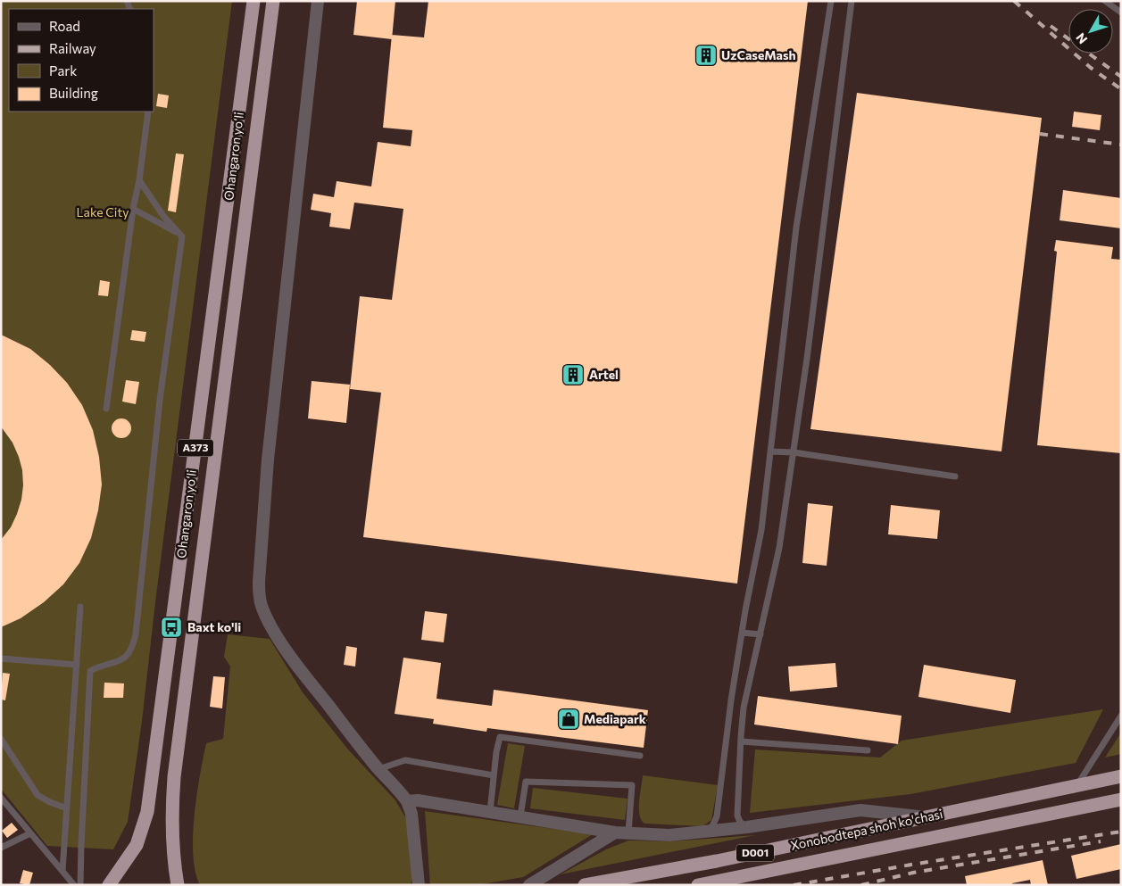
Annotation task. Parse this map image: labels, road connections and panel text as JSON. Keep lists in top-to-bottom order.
{
  "streets": {
    "highway": [
      "Ohangaron yoʻli",
      "A373",
      "Xonobodtepa shoh ko'chasi",
      "D001"
    ]
  },
  "parks": ["Lake City"],
  "places": {
    "building": ["UzCaseMash", "Artel"],
    "bus stop": ["Baxt ko'li"],
    "shop": ["Mediapark"]
  },
  "legend": [
    "Road",
    "Railway",
    "Park",
    "Building"
  ],
  "north": "bottom left"
}
